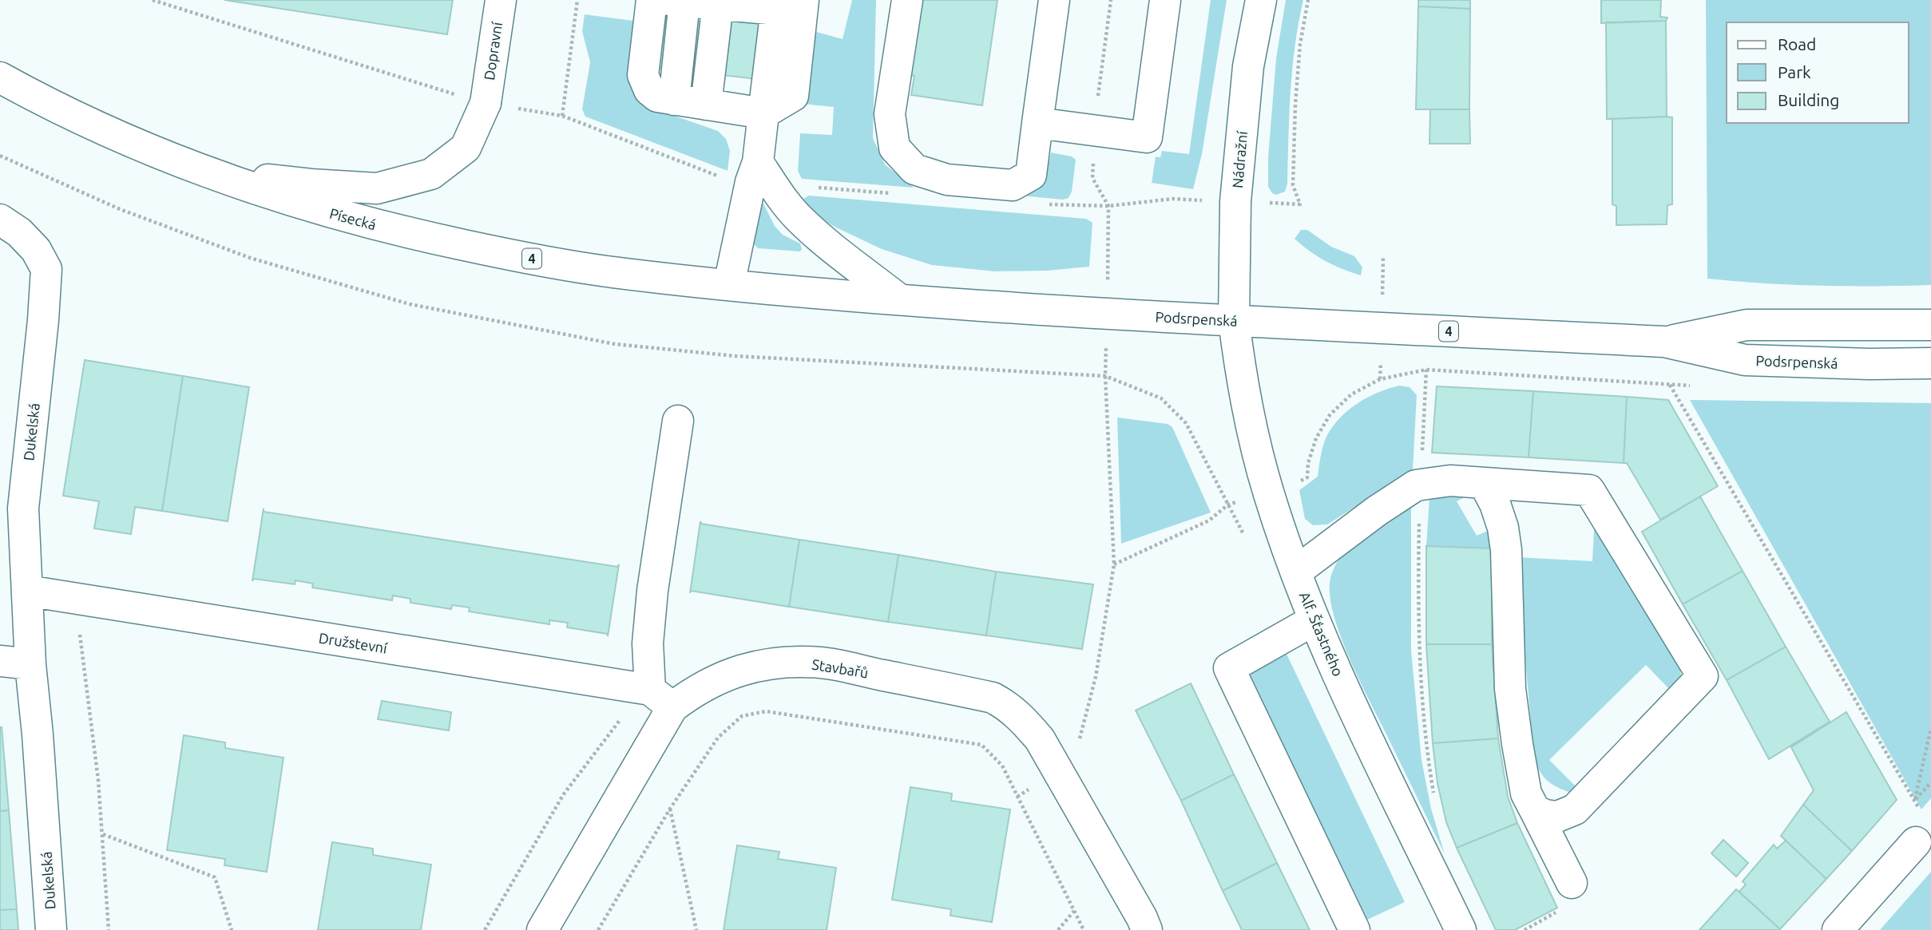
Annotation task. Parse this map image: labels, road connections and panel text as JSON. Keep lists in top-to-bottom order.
{
  "streets": {
    "main road": [
      "Dopravní",
      "Nádražní",
      "Písecká",
      "4",
      "Podsrpenská",
      "Dukelská",
      "Alf. Šťastného",
      "Družstevní",
      "Stavbařů"
    ]
  },
  "crossings": [
    ["Dopravní", "Písecká"],
    ["Nádražní", "Podsrpenská"],
    ["Nádražní", "Alf. Šťastného"],
    ["Písecká", "Podsrpenská"],
    ["Podsrpenská", "Alf. Šťastného"],
    ["Dukelská", "Družstevní"],
    ["Družstevní", "Stavbařů"]
  ],
  "legend": ["Road", "Park", "Building"]
}
